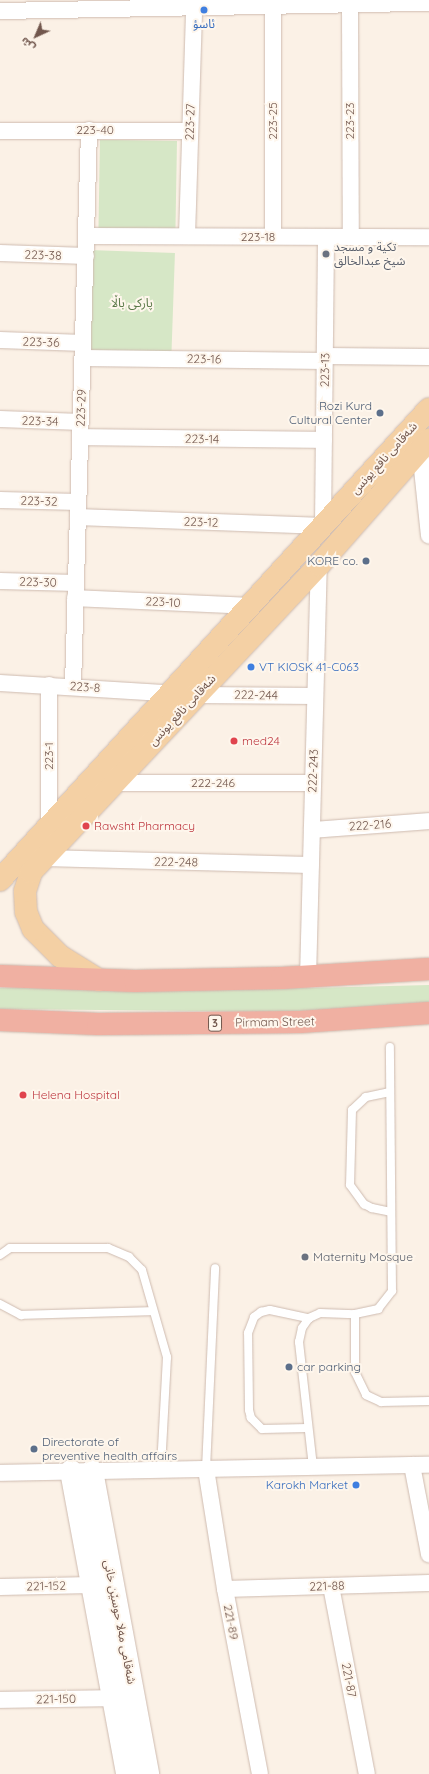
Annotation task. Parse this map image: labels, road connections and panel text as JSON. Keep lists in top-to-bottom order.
{
  "streets": {
    "highway": ["Pirmam Street", "3"],
    "main road": ["شەقامی نافع یونس"],
    "street": [
      "223-25",
      "223-23",
      "223-27",
      "223-40",
      "223-18",
      "223-38",
      "223-36",
      "223-16",
      "223-13",
      "223-29",
      "223-34",
      "223-14",
      "223-32",
      "223-12",
      "223-30",
      "223-10",
      "223-8",
      "222-244",
      "223-1",
      "222-243",
      "222-246",
      "222-216",
      "222-248",
      "221-152",
      "221-88",
      "شەقامی مەلا حوسێن خانی",
      "221-89",
      "221-87",
      "221-150"
    ]
  },
  "crossings": [
    ["223-25", "223-18"],
    ["223-23", "223-18"],
    ["223-27", "223-40"],
    ["223-27", "223-18"],
    ["223-40", "223-29"],
    ["223-18", "223-13"],
    ["223-18", "223-29"],
    ["223-38", "223-29"],
    ["223-36", "223-16"],
    ["223-36", "223-29"],
    ["223-16", "223-13"],
    ["223-16", "223-29"],
    ["223-13", "223-14"],
    ["223-13", "شەقامی نافع یونس"],
    ["223-13", "223-12"],
    ["223-29", "223-34"],
    ["223-29", "223-14"],
    ["223-29", "223-32"],
    ["223-29", "223-12"],
    ["223-29", "223-30"],
    ["223-29", "223-10"],
    ["223-29", "223-8"],
    ["223-34", "223-14"],
    ["شەقامی نافع یونس", "223-12"],
    ["شەقامی نافع یونس", "223-10"],
    ["شەقامی نافع یونس", "223-8"],
    ["شەقامی نافع یونس", "222-244"],
    ["شەقامی نافع یونس", "223-1"],
    ["شەقامی نافع یونس", "222-243"],
    ["شەقامی نافع یونس", "222-246"],
    ["شەقامی نافع یونس", "222-248"],
    ["223-32", "223-12"],
    ["223-30", "223-10"],
    ["223-8", "222-244"],
    ["223-8", "223-1"],
    ["222-244", "222-243"],
    ["222-243", "222-246"],
    ["222-243", "222-216"],
    ["222-243", "222-248"],
    ["221-152", "شەقامی مەلا حوسێن خانی"],
    ["221-88", "221-89"],
    ["221-88", "221-87"],
    ["شەقامی مەلا حوسێن خانی", "221-150"]
  ],
  "parks": ["پارکی باڵا"],
  "places": [
    "ئاسؤ",
    "تكية و مسجد شيخ عبدالخالق",
    "Rozi Kurd Cultural Center",
    "KORE co.",
    "VT KIOSK 41-C063",
    "med24",
    "Rawsht Pharmacy",
    "Helena Hospital",
    "Maternity Mosque",
    "car parking",
    "Directorate of preventive health affairs",
    "Karokh Market"
  ],
  "north": "bottom left"
}
